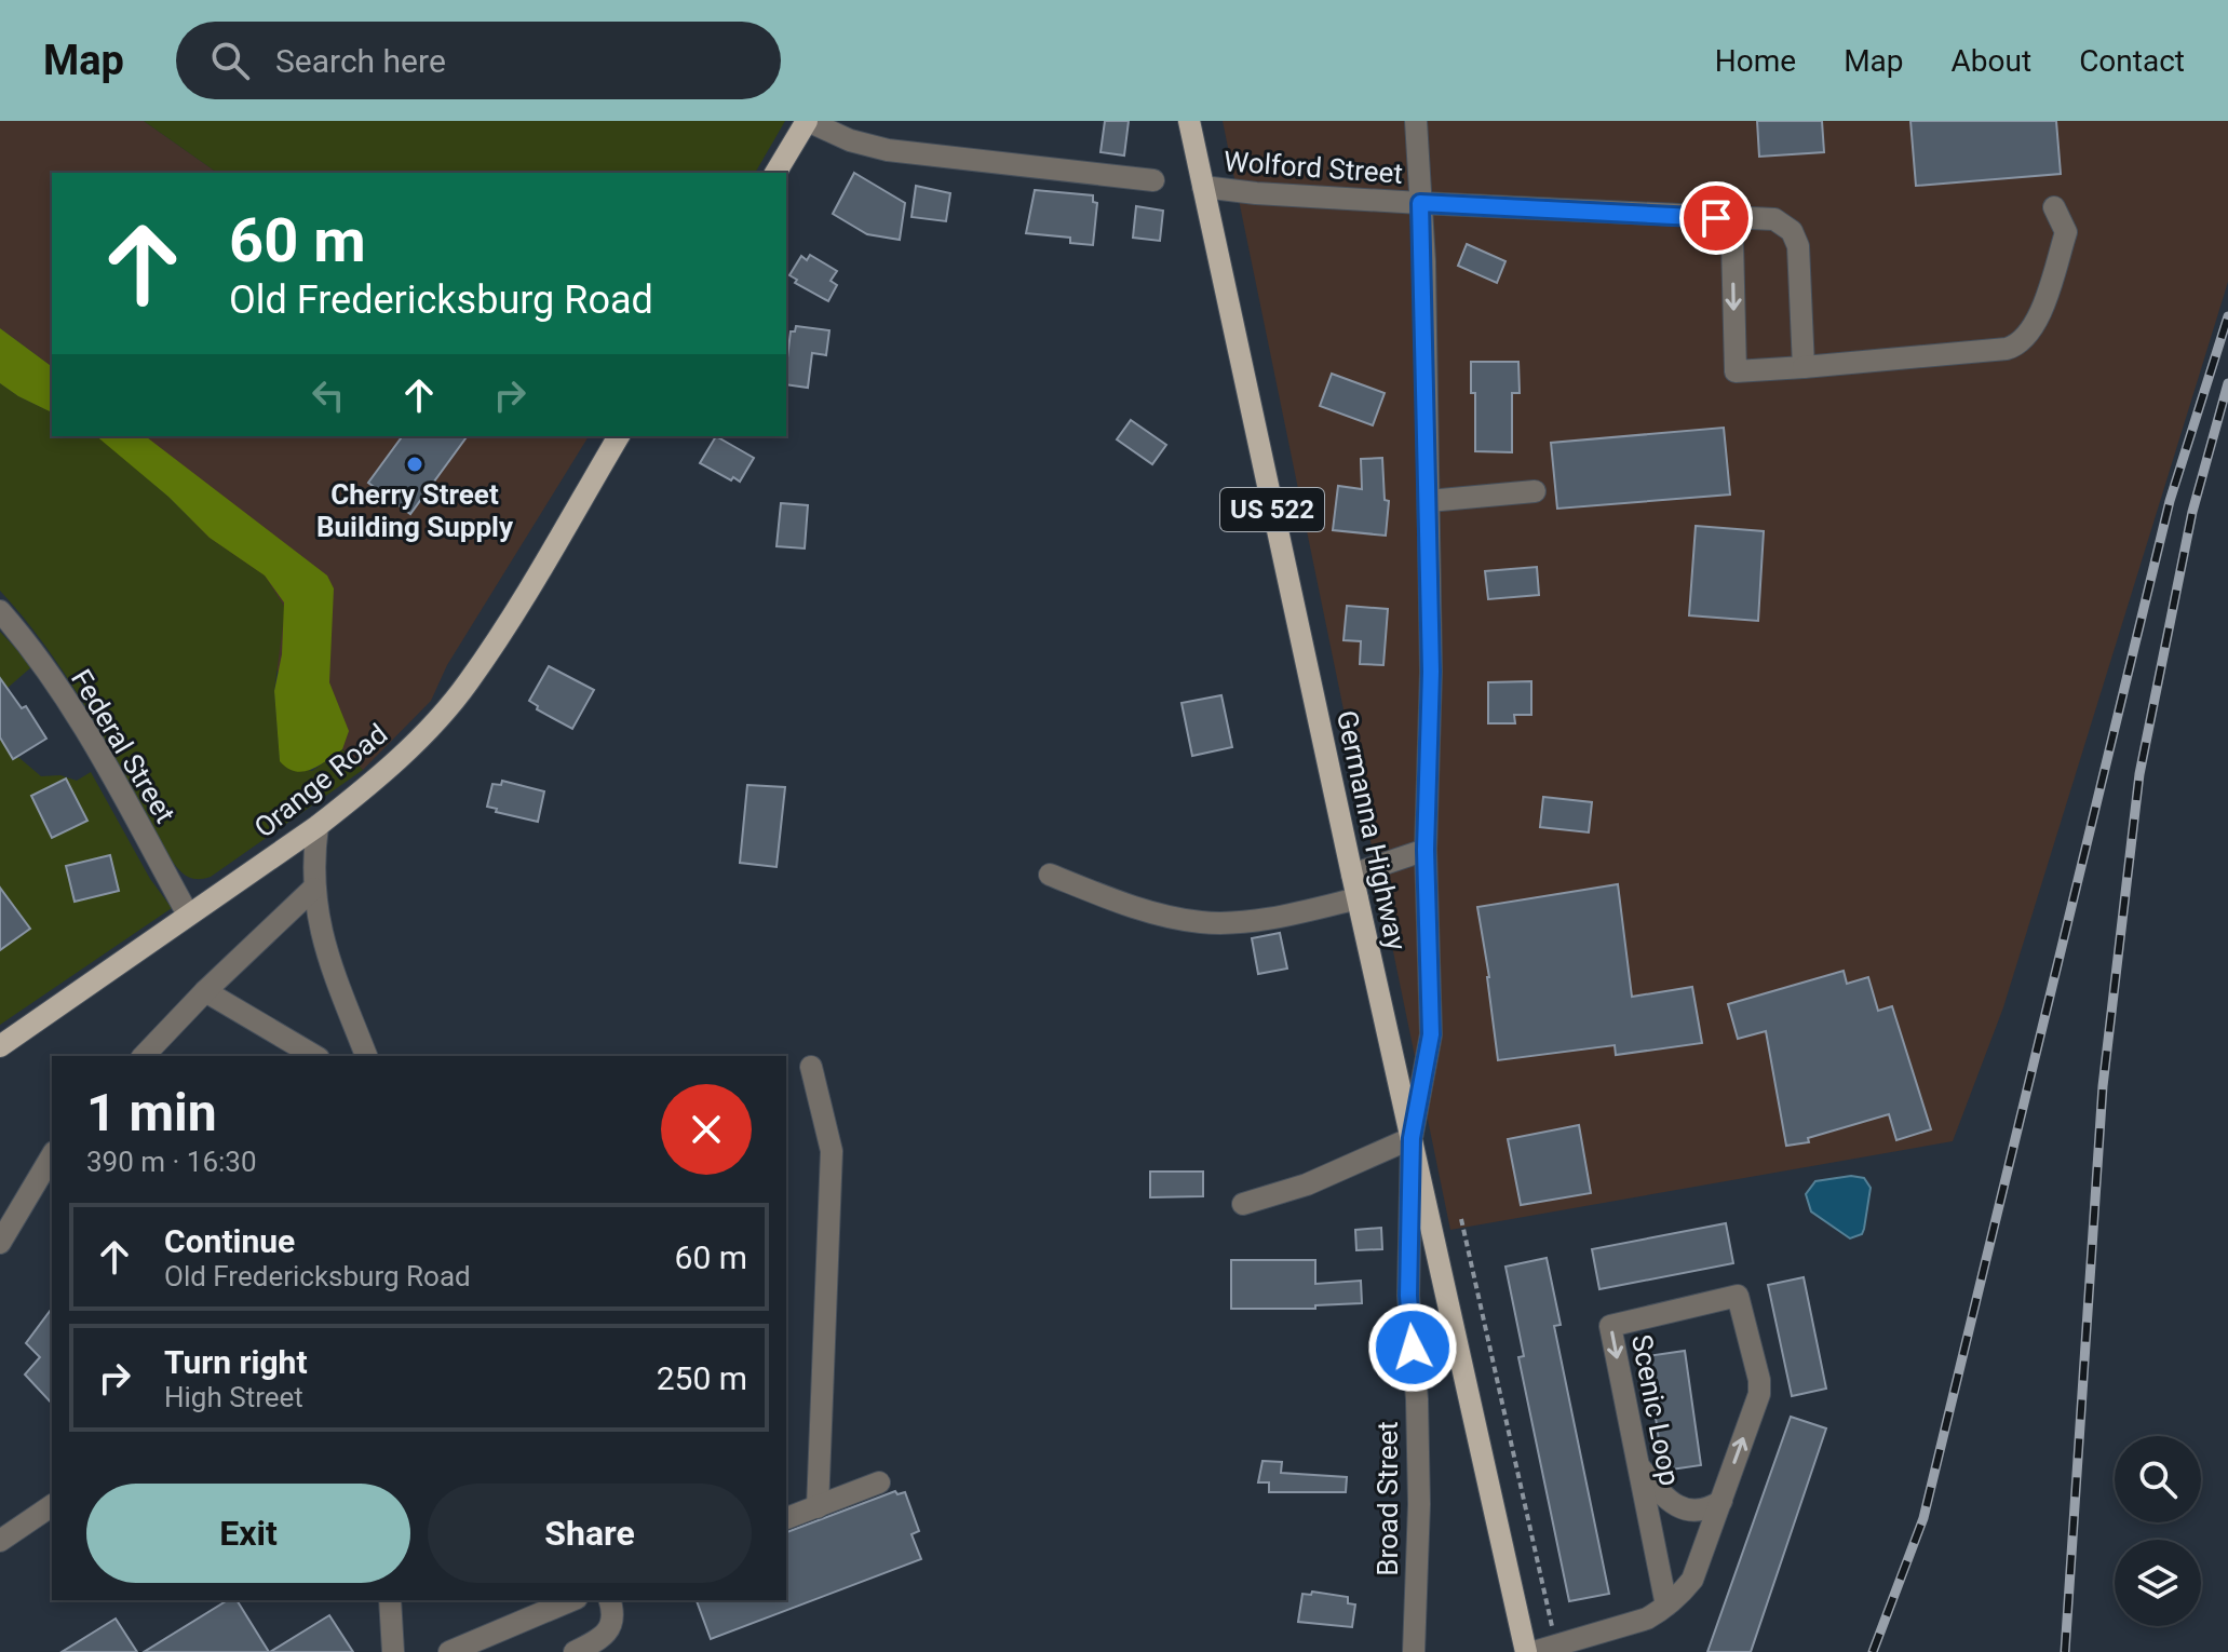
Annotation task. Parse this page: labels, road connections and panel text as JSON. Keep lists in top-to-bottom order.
{
  "streets": {
    "main road": ["US 522", "Orange Road", "Germanna Highway"],
    "street": [
      "Wolford Street",
      "Federal Street",
      "Scenic Loop",
      "Broad Street"
    ]
  },
  "crossings": [
    ["Wolford Street", "Germanna Highway"],
    ["Wolford Street", "Broad Street"],
    ["Federal Street", "Orange Road"],
    ["Germanna Highway", "Broad Street"]
  ],
  "places": ["Cherry Street Building Supply"],
  "page": {
    "header": "Map",
    "search": "Search here",
    "nav": [
      "Home",
      "Map",
      "About",
      "Contact"
    ],
    "turn": ["60 m", "Old Fredericksburg Road"],
    "heading": ["1 min", "390 m · 16:30"],
    "list": [
      {
        "name": "Continue",
        "note": "Old Fredericksburg Road",
        "value": "60 m"
      },
      {
        "name": "Turn right",
        "note": "High Street",
        "value": "250 m"
      }
    ],
    "buttons": ["Exit", "Share"]
  }
}
